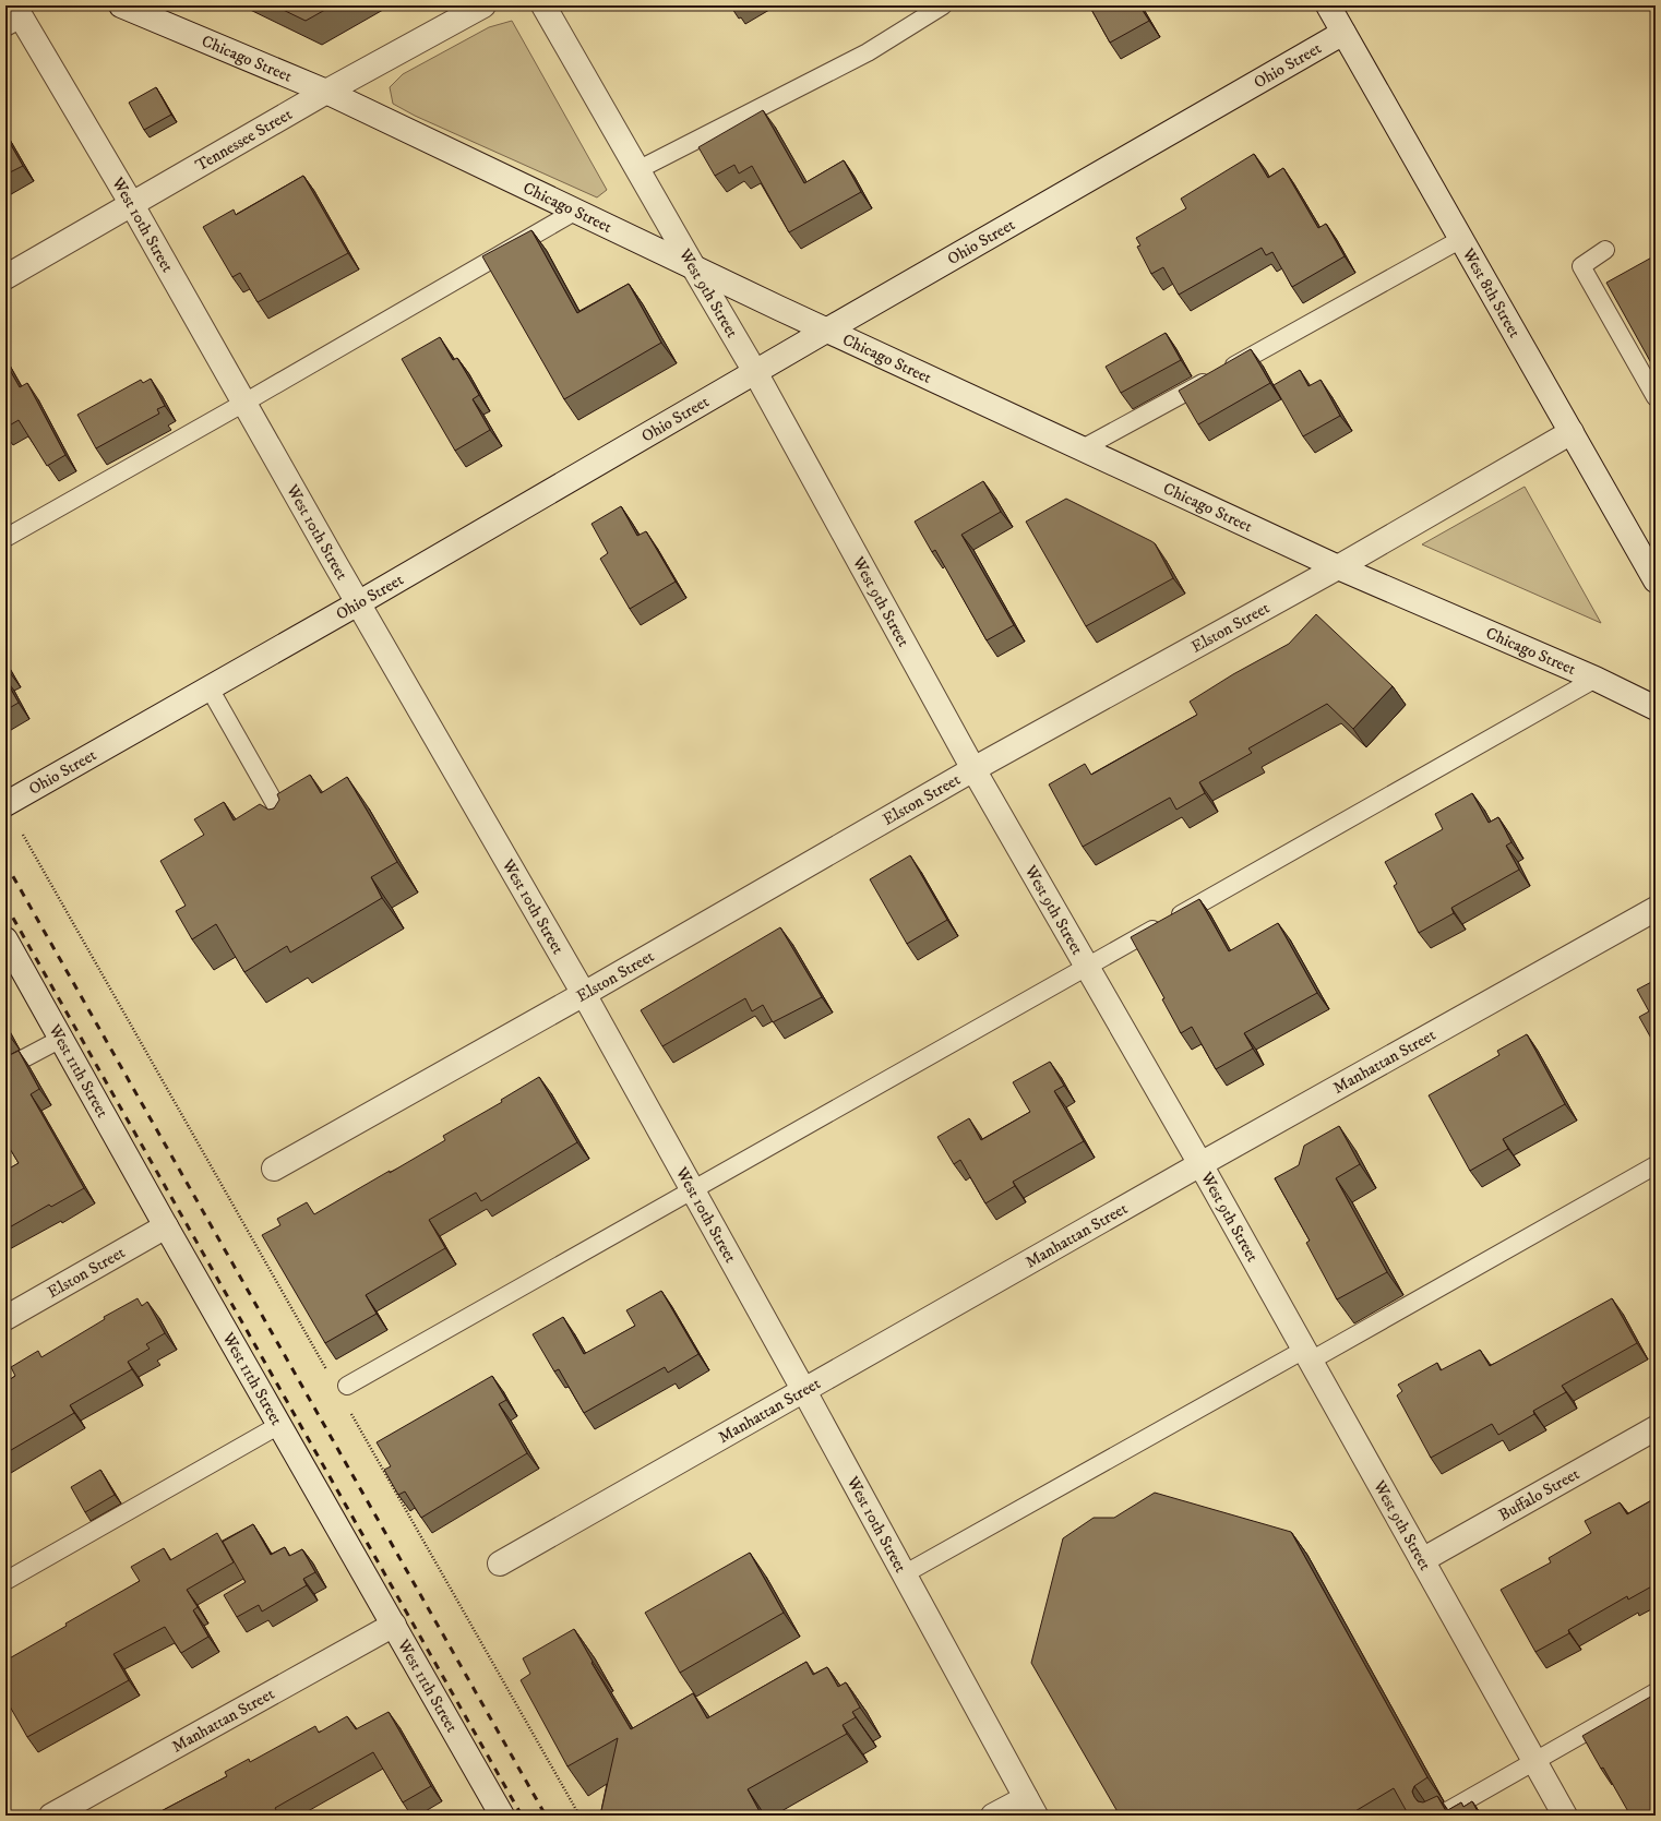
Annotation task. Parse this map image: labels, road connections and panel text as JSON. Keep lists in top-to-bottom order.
{
  "streets": {
    "street": [
      "Chicago Street",
      "Ohio Street",
      "Tennessee Street",
      "West 10th Street",
      "West 8th Street",
      "West 9th Street",
      "Elston Street",
      "Manhattan Street",
      "West 11th Street",
      "Buffalo Street"
    ]
  },
  "crossings": [
    ["Chicago Street", "Ohio Street"],
    ["Chicago Street", "Tennessee Street"],
    ["Chicago Street", "West 9th Street"],
    ["Chicago Street", "Elston Street"],
    ["Ohio Street", "West 10th Street"],
    ["Ohio Street", "West 8th Street"],
    ["Ohio Street", "West 9th Street"],
    ["Tennessee Street", "West 10th Street"],
    ["West 10th Street", "Elston Street"],
    ["West 10th Street", "Manhattan Street"],
    ["West 8th Street", "Elston Street"],
    ["West 9th Street", "Elston Street"],
    ["West 9th Street", "Manhattan Street"],
    ["West 9th Street", "Buffalo Street"],
    ["Elston Street", "West 11th Street"],
    ["Manhattan Street", "West 11th Street"]
  ]
}
